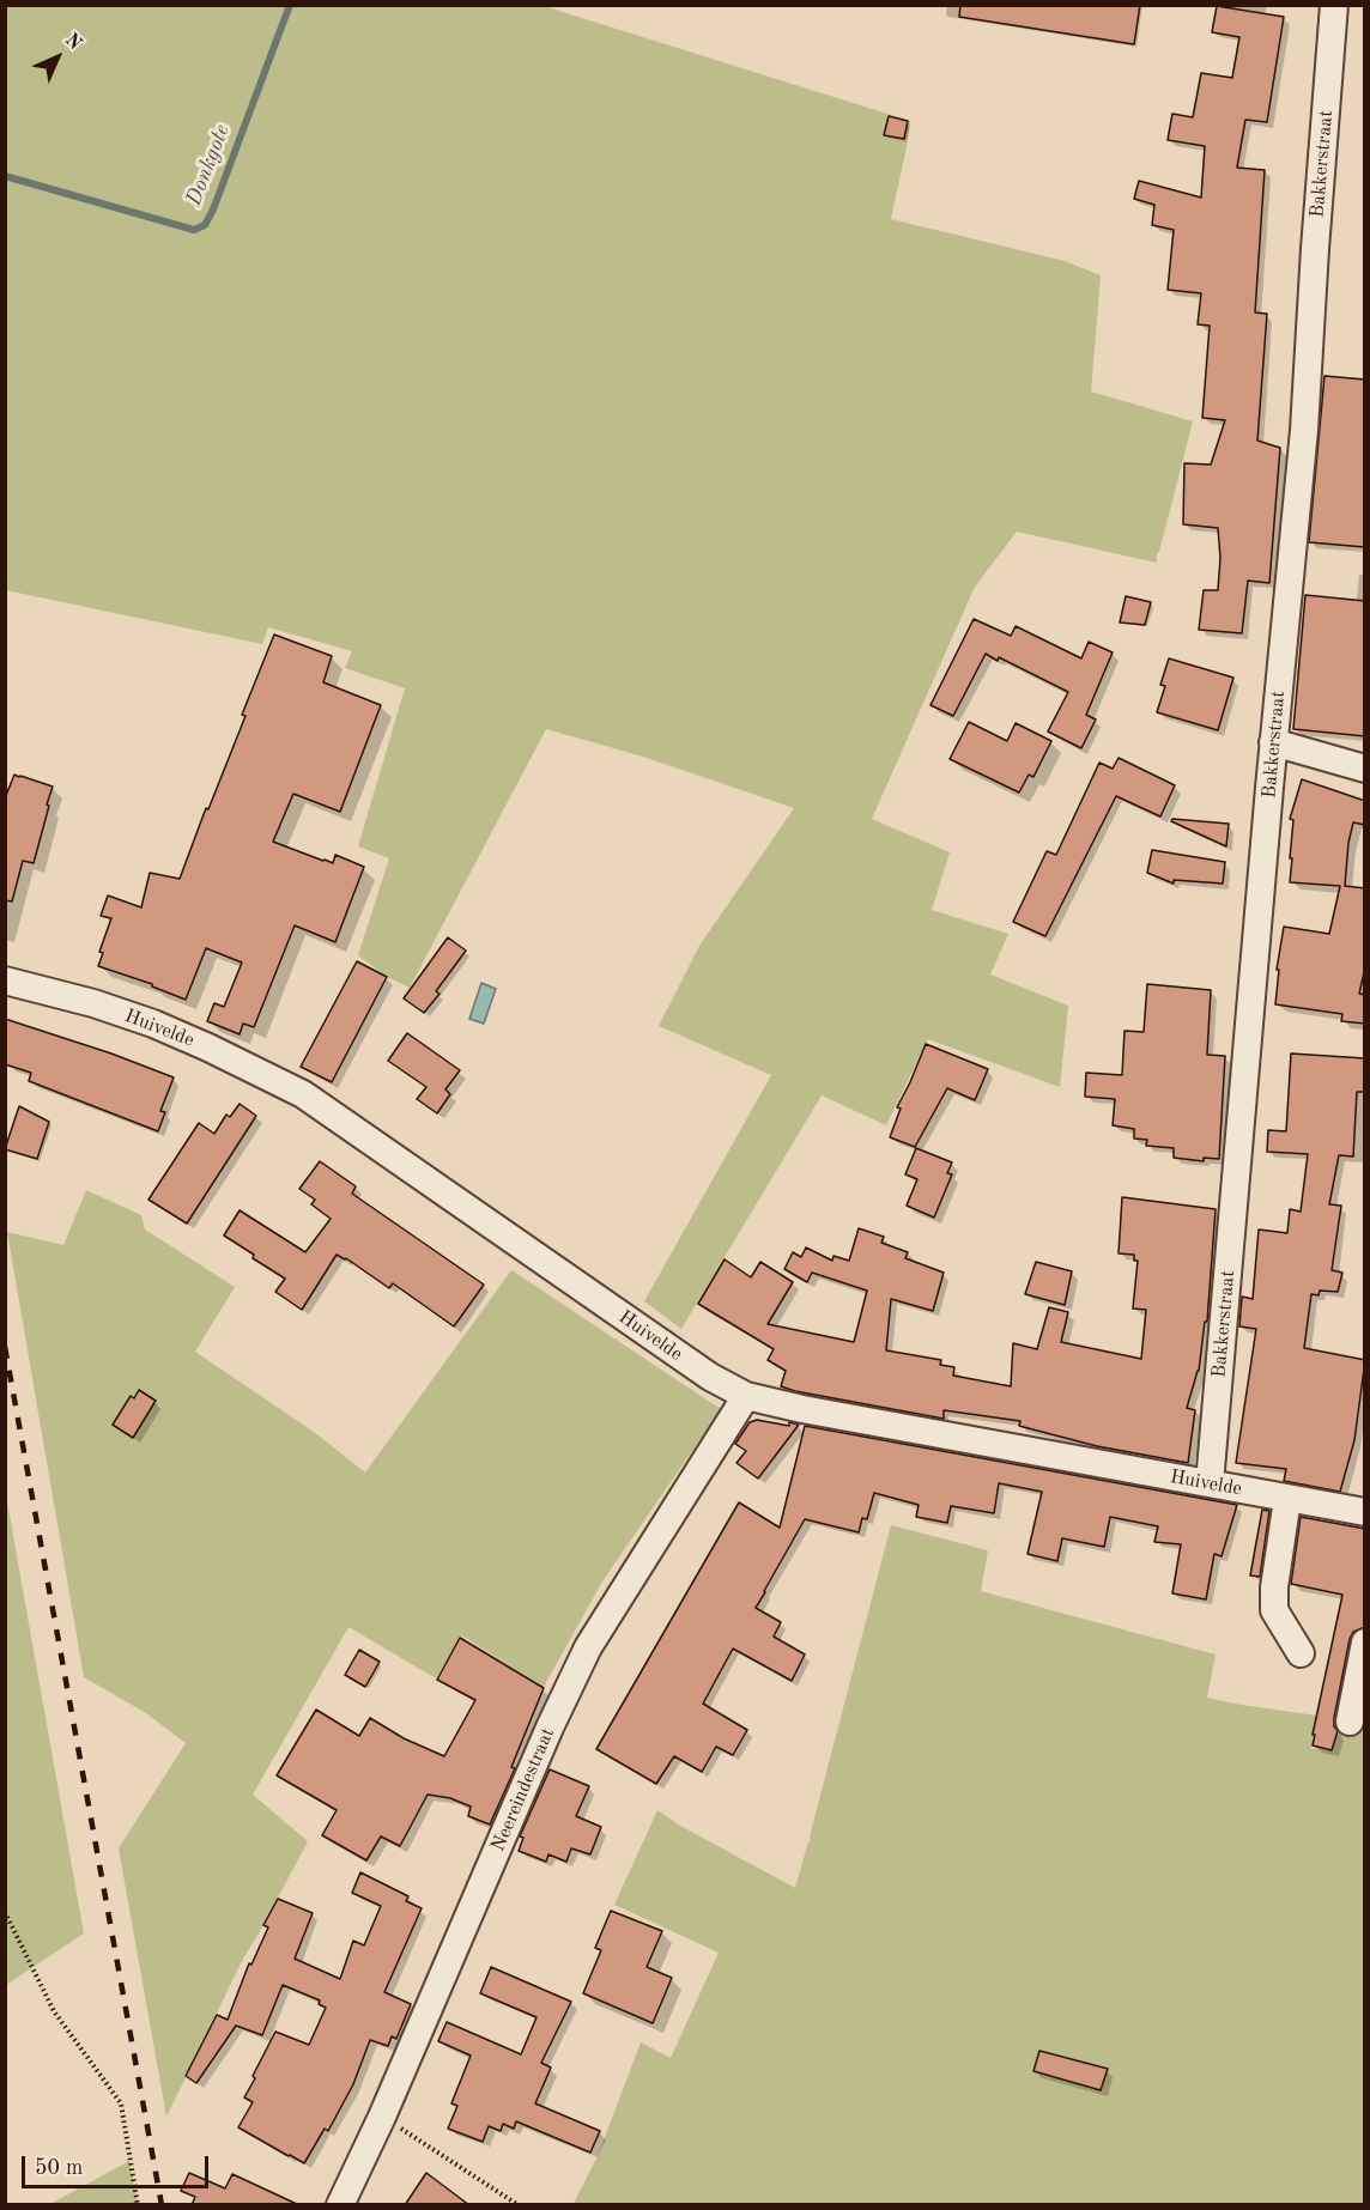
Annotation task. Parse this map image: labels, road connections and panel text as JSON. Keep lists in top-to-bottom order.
{
  "streets": {
    "street": ["Bakkerstraat", "Huivelde", "Neereindestraat"]
  },
  "crossings": [
    ["Bakkerstraat", "Huivelde"],
    ["Huivelde", "Neereindestraat"]
  ],
  "water": ["Donkgote"],
  "scale_bar": "50 m",
  "north": "top right"
}
